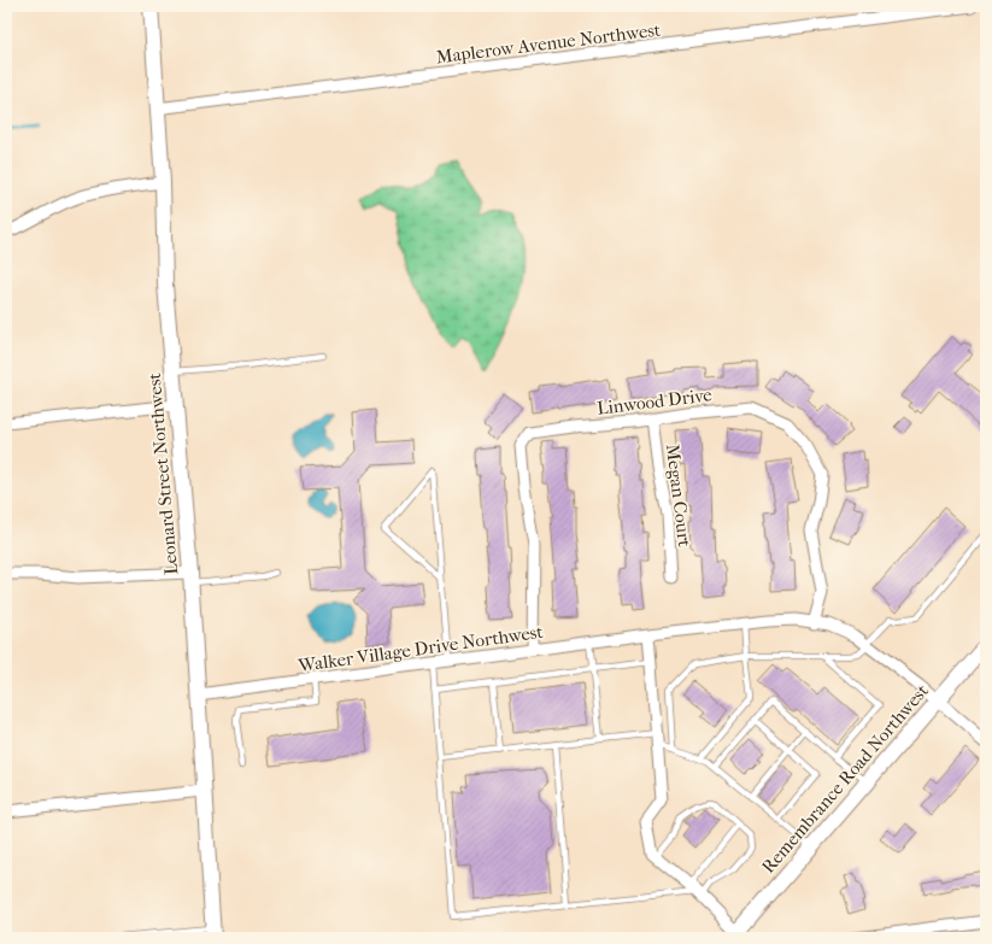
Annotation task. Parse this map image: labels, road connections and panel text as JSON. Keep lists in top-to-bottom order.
{
  "streets": {
    "main road": ["Leonard Street Northwest", "Remembrance Road Northwest"],
    "street": [
      "Maplerow Avenue Northwest",
      "Linwood Drive",
      "Megan Court",
      "Walker Village Drive Northwest"
    ]
  },
  "crossings": [
    ["Maplerow Avenue Northwest", "Leonard Street Northwest"],
    ["Linwood Drive", "Megan Court"],
    ["Linwood Drive", "Walker Village Drive Northwest"],
    ["Leonard Street Northwest", "Walker Village Drive Northwest"],
    ["Walker Village Drive Northwest", "Remembrance Road Northwest"]
  ]
}
